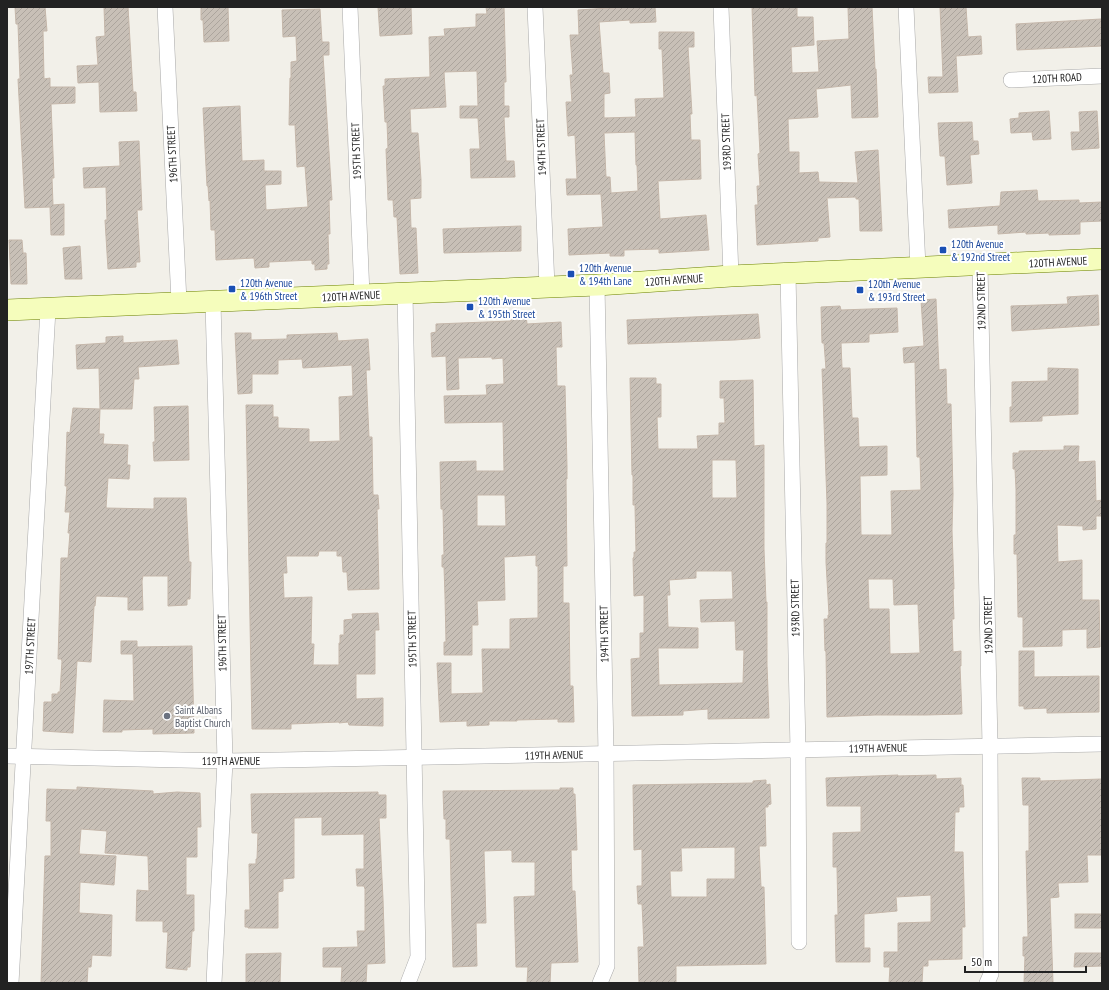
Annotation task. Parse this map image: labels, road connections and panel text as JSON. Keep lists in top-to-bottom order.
{
  "streets": {
    "street": [
      "120TH ROAD",
      "193RD STREET",
      "194TH STREET",
      "195TH STREET",
      "196TH STREET",
      "120TH AVENUE",
      "192ND STREET",
      "197TH STREET",
      "119TH AVENUE"
    ]
  },
  "crossings": [
    ["193RD STREET", "120TH AVENUE"],
    ["193RD STREET", "119TH AVENUE"],
    ["194TH STREET", "120TH AVENUE"],
    ["194TH STREET", "119TH AVENUE"],
    ["195TH STREET", "120TH AVENUE"],
    ["195TH STREET", "119TH AVENUE"],
    ["196TH STREET", "120TH AVENUE"],
    ["196TH STREET", "119TH AVENUE"],
    ["120TH AVENUE", "192ND STREET"],
    ["120TH AVENUE", "197TH STREET"],
    ["192ND STREET", "119TH AVENUE"],
    ["197TH STREET", "119TH AVENUE"]
  ],
  "places": {
    "transit": [
      "120th Avenue & 192nd Street",
      "120th Avenue & 194th Lane",
      "120th Avenue & 196th Street",
      "120th Avenue & 193rd Street",
      "120th Avenue & 195th Street"
    ],
    "other": ["Saint Albans Baptist Church"]
  },
  "scale_bar": "50 m"
}
